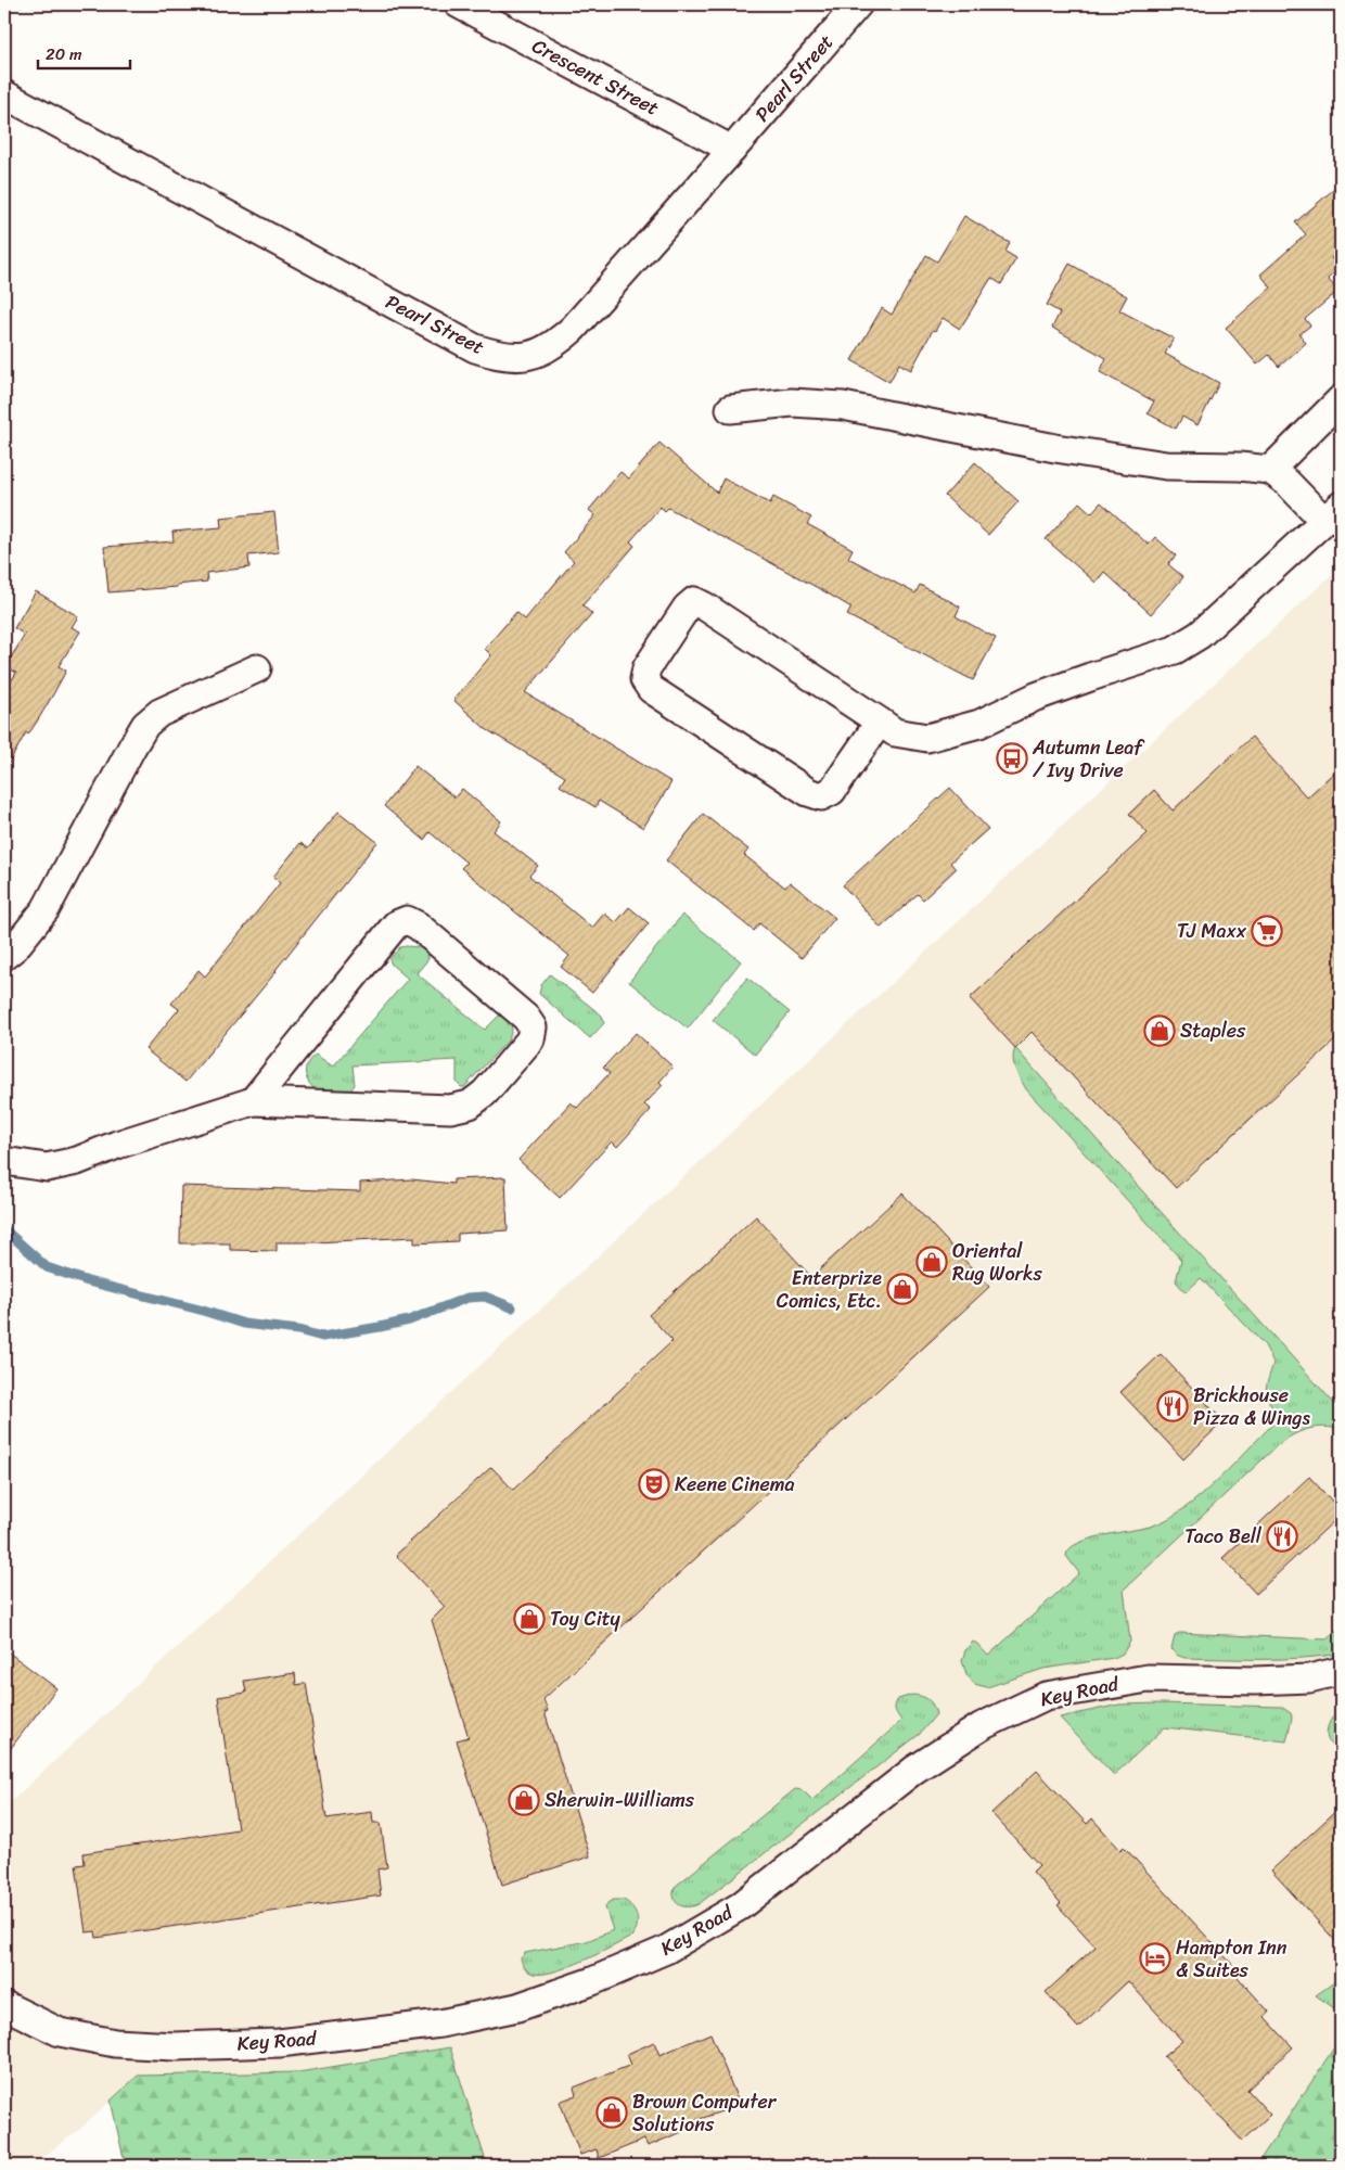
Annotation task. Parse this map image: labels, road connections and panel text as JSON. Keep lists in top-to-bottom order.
{
  "streets": {
    "street": ["Crescent Street", "Pearl Street", "Key Road"]
  },
  "crossings": [
    ["Crescent Street", "Pearl Street"]
  ],
  "places": {
    "bus stop": ["Autumn Leaf / Ivy Drive"],
    "supermarket": ["TJ Maxx"],
    "shop": [
      "Staples",
      "Oriental Rug Works",
      "Enterprize Comics, Etc.",
      "Toy City",
      "Sherwin-Williams",
      "Brown Computer Solutions"
    ],
    "restaurant": ["Brickhouse Pizza & Wings", "Taco Bell"],
    "theatre": ["Keene Cinema"],
    "hotel": ["Hampton Inn & Suites"]
  },
  "scale_bar": "20 m"
}
